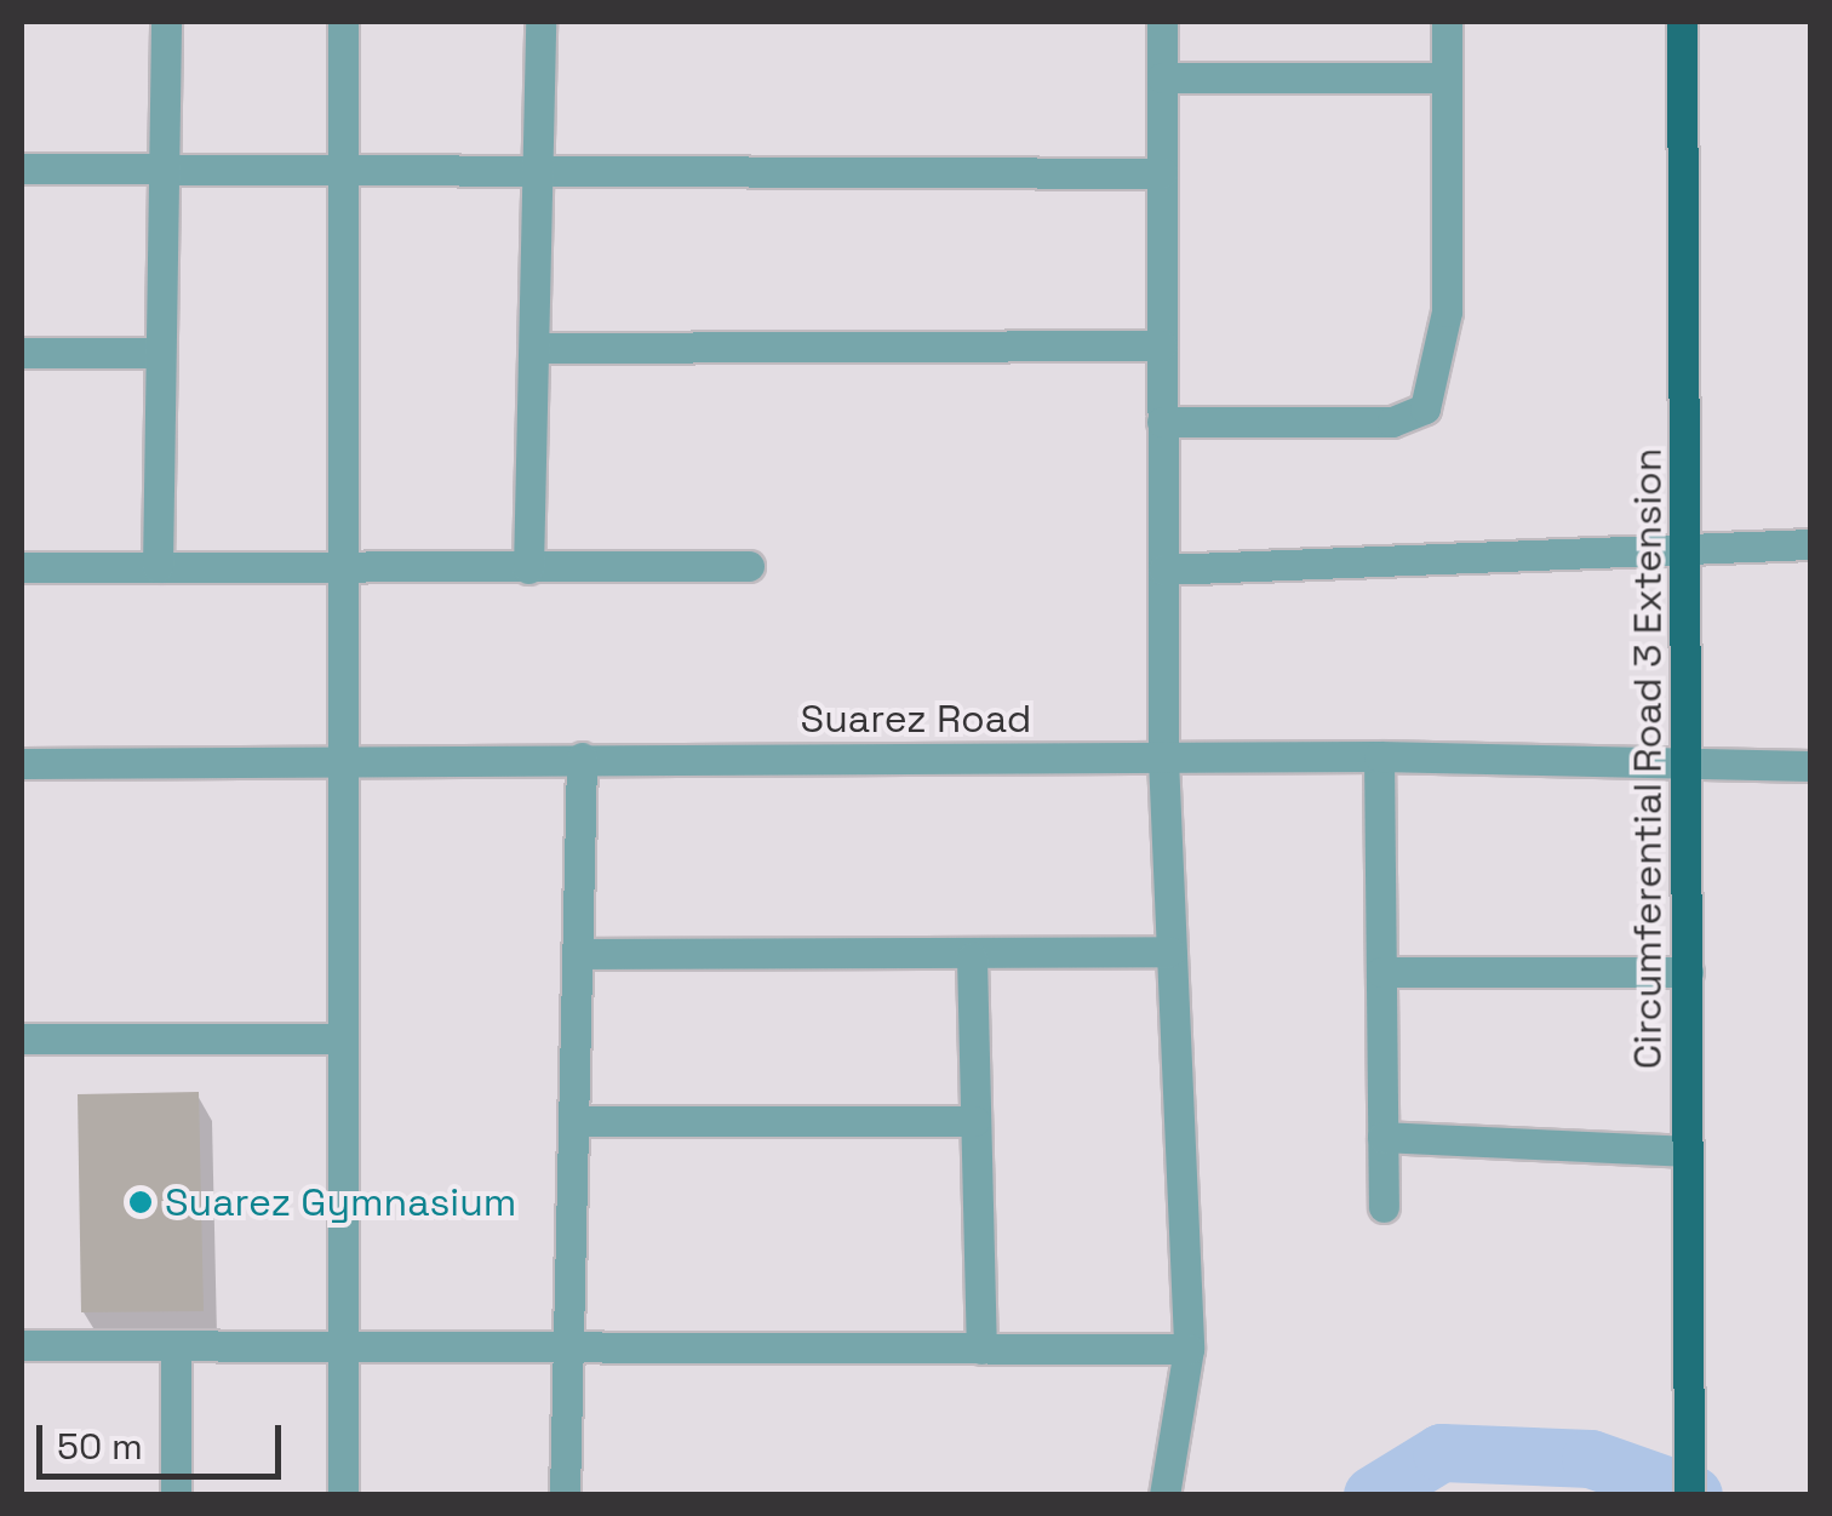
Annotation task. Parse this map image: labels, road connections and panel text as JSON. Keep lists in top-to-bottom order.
{
  "streets": {
    "main road": ["Circumferential Road 3 Extension"],
    "street": ["Suarez Road"]
  },
  "crossings": [
    ["Suarez Road", "Circumferential Road 3 Extension"]
  ],
  "places": ["Suarez Gymnasium"],
  "scale_bar": "50 m"
}
